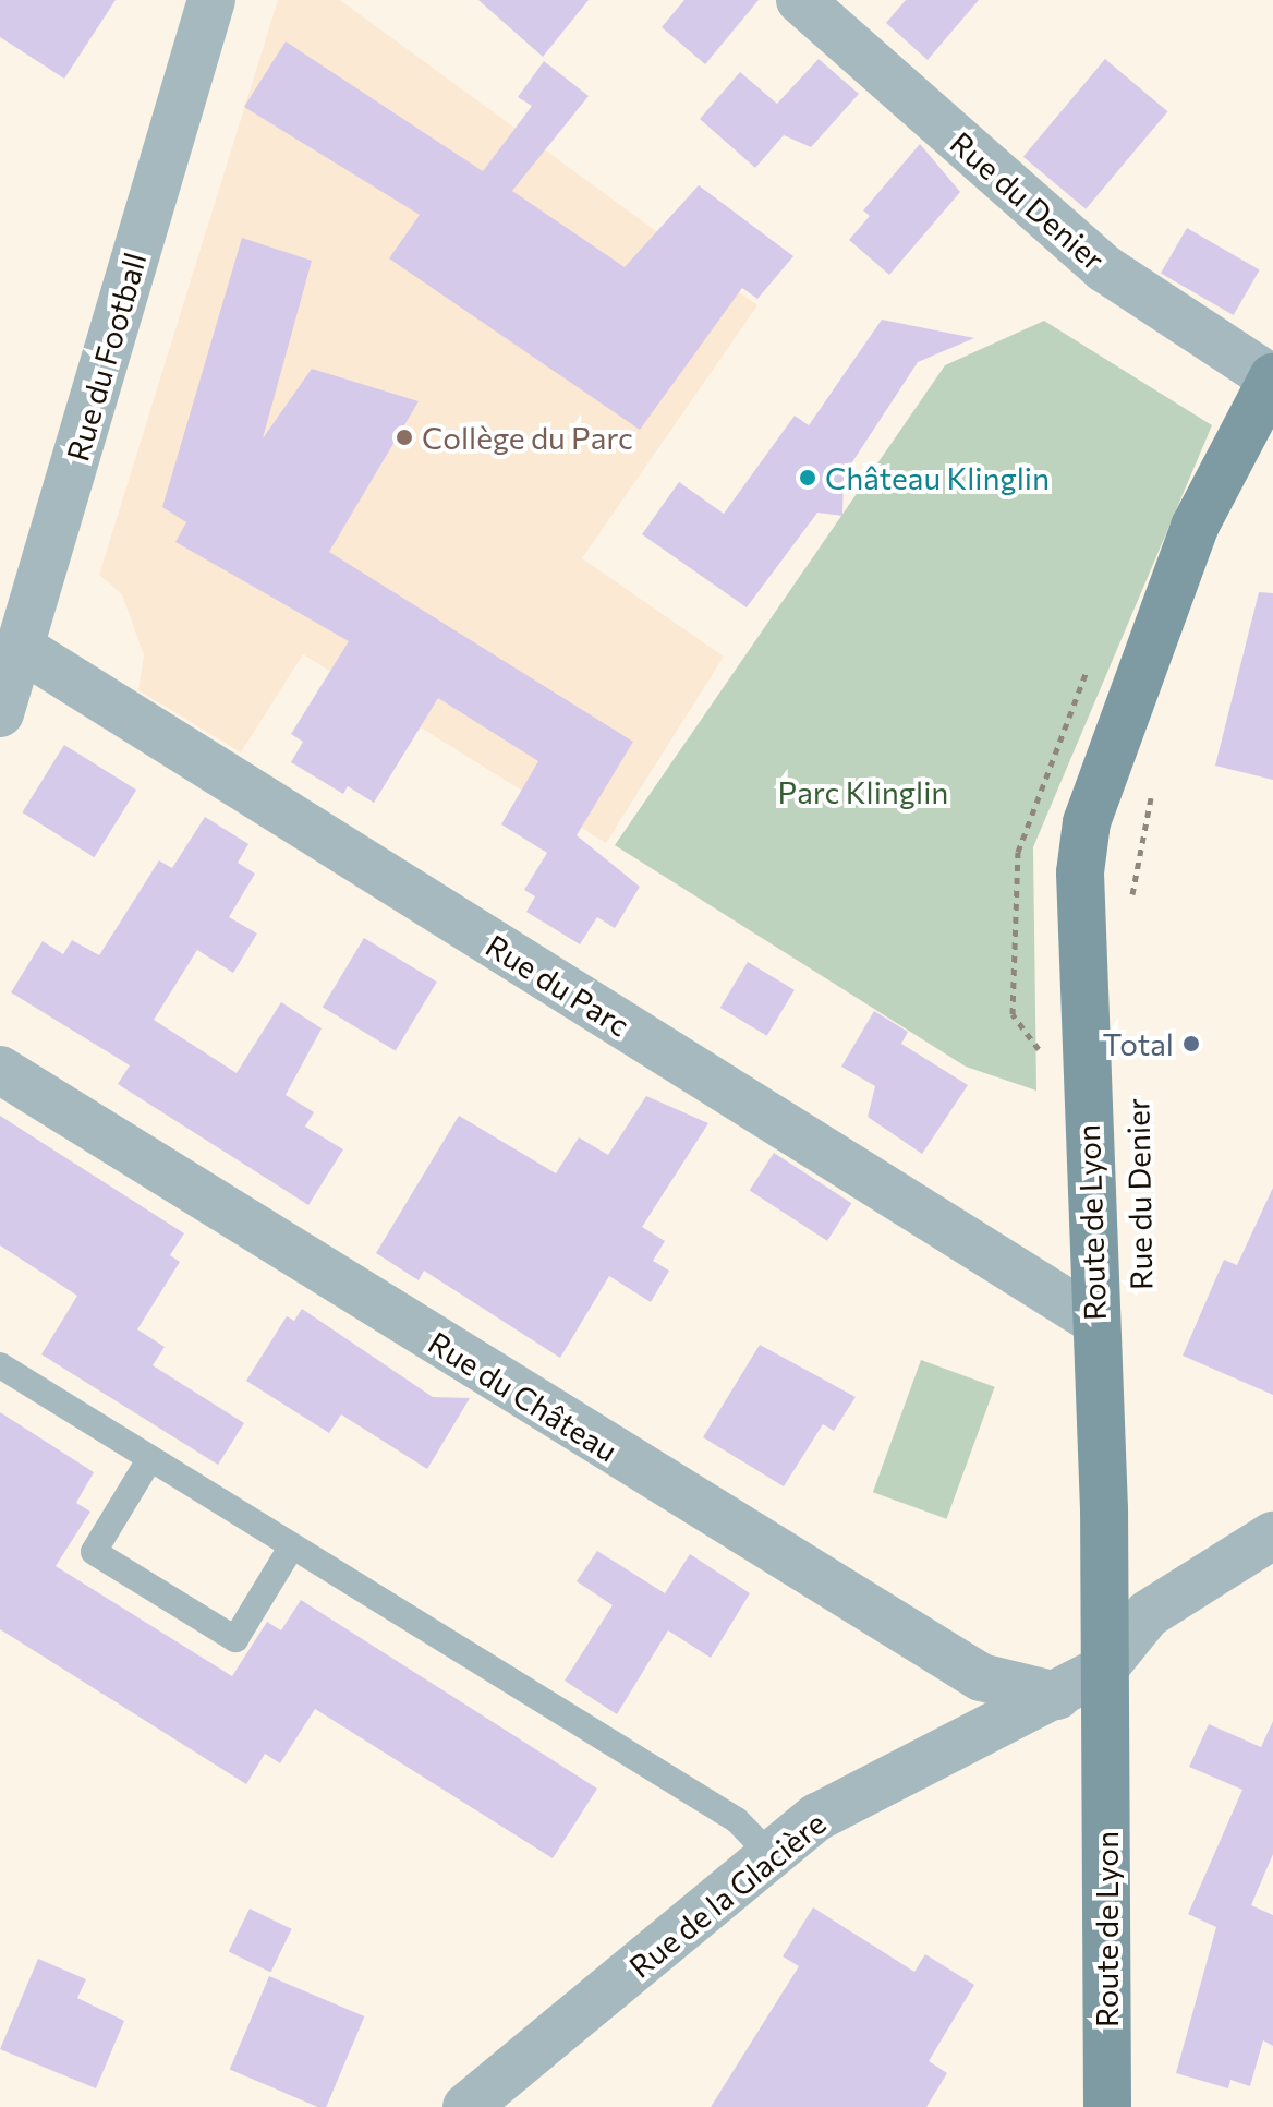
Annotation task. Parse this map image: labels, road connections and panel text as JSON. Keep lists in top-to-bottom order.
{
  "streets": {
    "main road": ["Route de Lyon"],
    "street": [
      "Rue du Denier",
      "Rue du Football",
      "Rue du Parc",
      "Rue du Château",
      "Rue de la Glacière"
    ]
  },
  "crossings": [
    ["Rue du Denier", "Route de Lyon"],
    ["Rue du Football", "Rue du Parc"],
    ["Rue du Parc", "Route de Lyon"],
    ["Route de Lyon", "Rue de la Glacière"],
    ["Rue du Château", "Rue de la Glacière"]
  ],
  "parks": ["Parc Klinglin"],
  "places": ["Collège du Parc", "Château Klinglin", "Total"]
}
